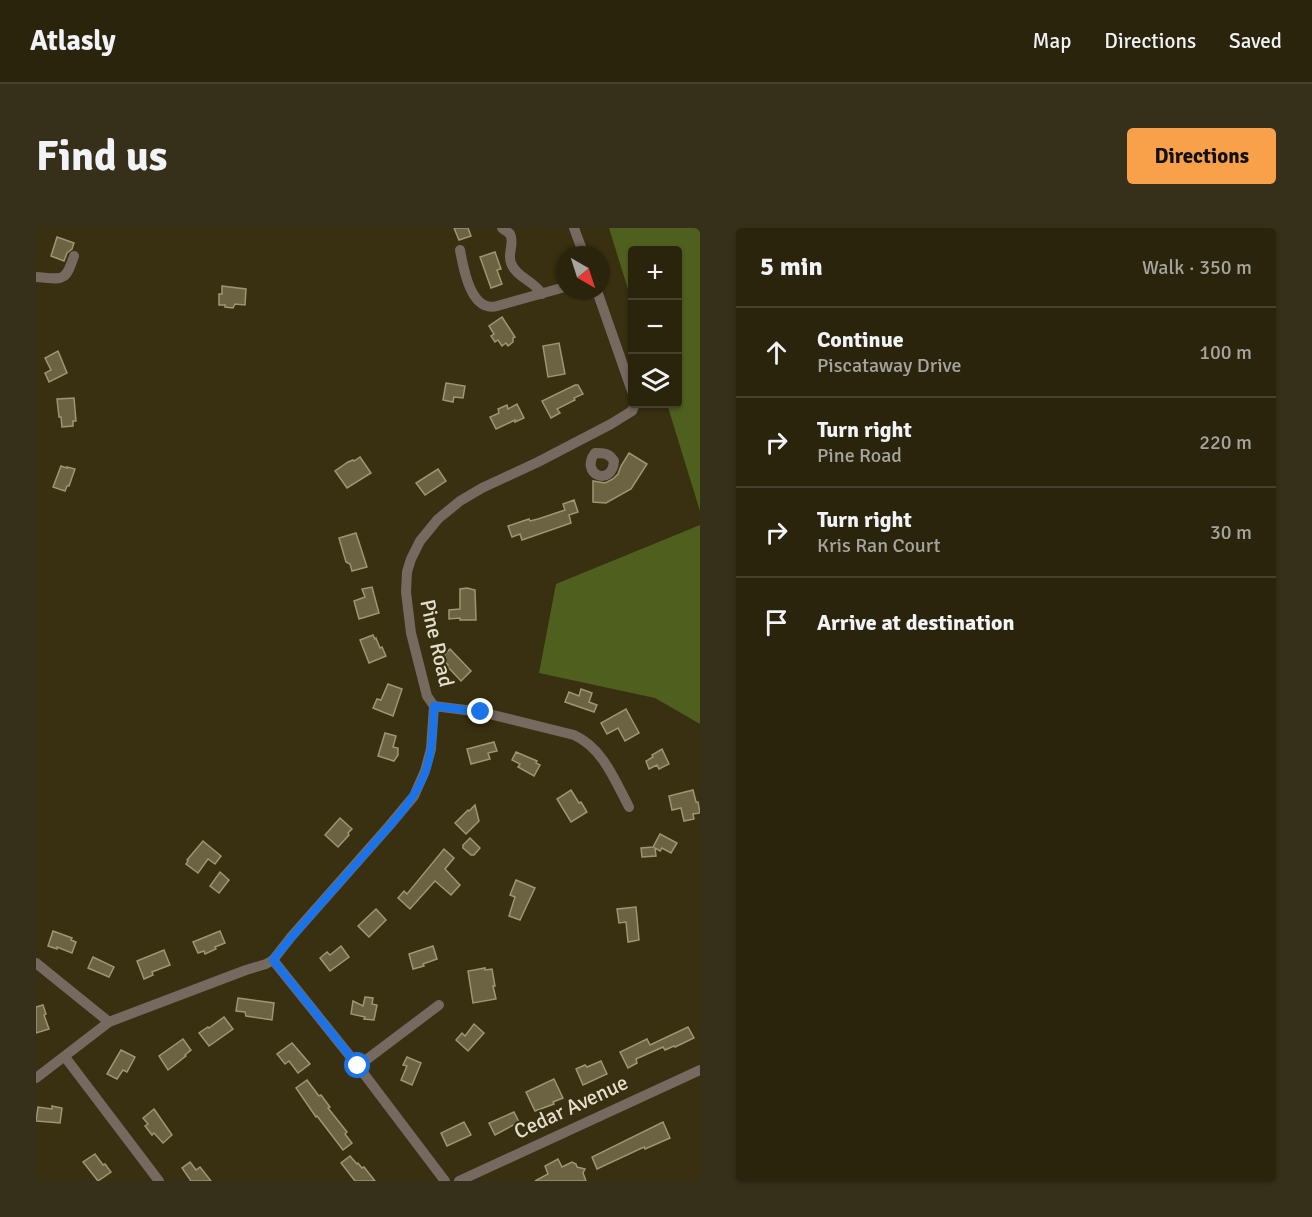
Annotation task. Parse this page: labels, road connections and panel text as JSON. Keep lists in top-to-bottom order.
{
  "streets": {
    "street": ["Pine Road", "Cedar Avenue"]
  },
  "north": "bottom right",
  "page": {
    "header": "Atlasly",
    "nav": ["Map", "Directions", "Saved"],
    "buttons": "Directions",
    "title": "Find us",
    "heading": ["5 min", "Walk · 350 m"],
    "map_buttons": ["+", "−"],
    "list": [
      ["Continue", "Piscataway Drive", "100 m"],
      ["Turn right", "Pine Road", "220 m"],
      ["Turn right", "Kris Ran Court", "30 m"],
      "Arrive at destination"
    ]
  }
}
